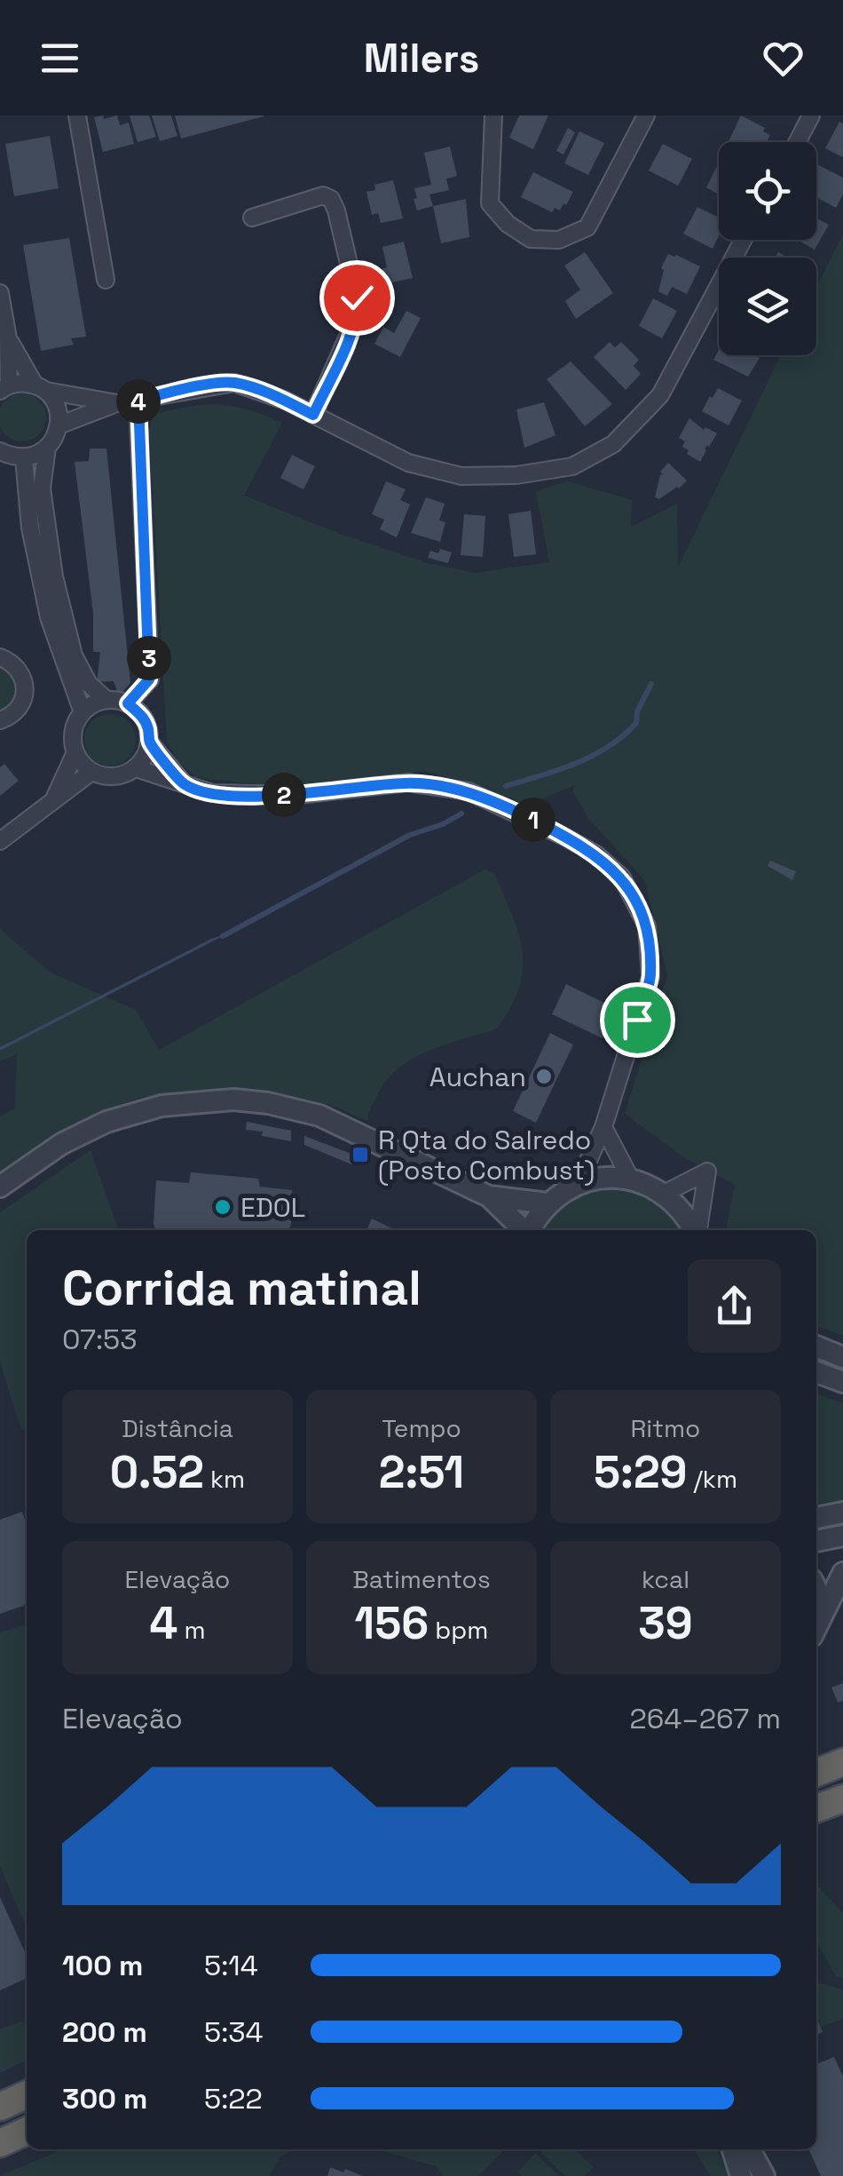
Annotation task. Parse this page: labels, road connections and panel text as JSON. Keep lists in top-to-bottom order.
{
  "places": {
    "other": ["Auchan", "EDOL"],
    "transit": ["R Qta do Salredo (Posto Combust)"]
  },
  "page": {
    "header": "Milers",
    "pins": [
      "4",
      "3",
      "2",
      "1"
    ],
    "heading": ["Corrida matinal", "07:53"],
    "stats": [
      ["Distância", "0.52 km"],
      ["Tempo", "2:51"],
      ["Ritmo", "5:29 /km"],
      ["Elevação", "4 m"],
      ["Batimentos", "156 bpm"],
      ["kcal", "39"]
    ],
    "chart": ["Elevação", "264–267 m"],
    "list": [
      {
        "name": "100 m",
        "note": "5:14"
      },
      {
        "name": "200 m",
        "note": "5:34"
      },
      {
        "name": "300 m",
        "note": "5:22"
      }
    ]
  }
}
